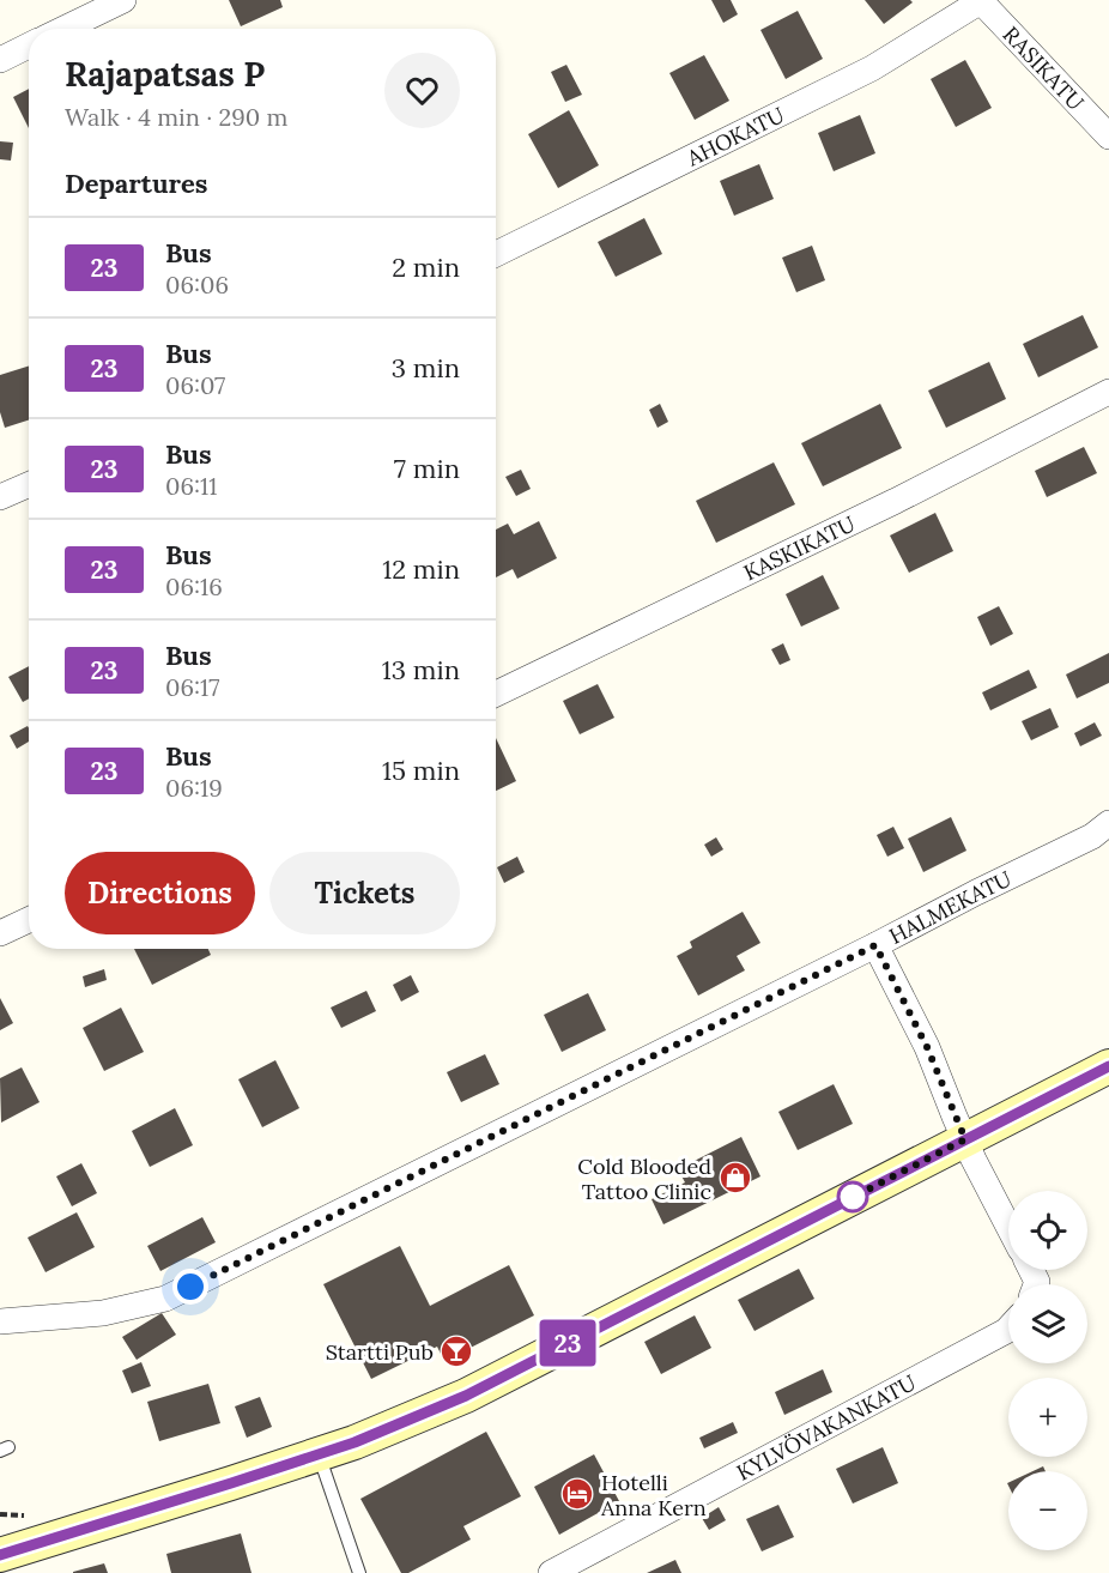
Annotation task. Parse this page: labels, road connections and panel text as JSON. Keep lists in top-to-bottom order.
{
  "streets": {
    "street": [
      "RASIKATU",
      "AHOKATU",
      "KASKIKATU",
      "HALMEKATU",
      "KYLVÖVAKANKATU"
    ]
  },
  "crossings": [
    ["RASIKATU", "AHOKATU"]
  ],
  "places": {
    "shop": ["Cold Blooded Tattoo Clinic"],
    "bar": ["Startti Pub"],
    "hotel": ["Hotelli Anna Kern"]
  },
  "lines": ["bus line 23"],
  "page": {
    "on_map": "23",
    "heading": [
      ["Rajapatsas P", "Walk · 4 min · 290 m"],
      "Departures"
    ],
    "list": [
      {
        "mark": "23",
        "name": "Bus",
        "note": "06:06",
        "value": "2 min"
      },
      {
        "mark": "23",
        "name": "Bus",
        "note": "06:07",
        "value": "3 min"
      },
      {
        "mark": "23",
        "name": "Bus",
        "note": "06:11",
        "value": "7 min"
      },
      {
        "mark": "23",
        "name": "Bus",
        "note": "06:16",
        "value": "12 min"
      },
      {
        "mark": "23",
        "name": "Bus",
        "note": "06:17",
        "value": "13 min"
      },
      {
        "mark": "23",
        "name": "Bus",
        "note": "06:19",
        "value": "15 min"
      }
    ],
    "buttons": ["Directions", "Tickets"],
    "map_buttons": ["+", "−"]
  }
}
